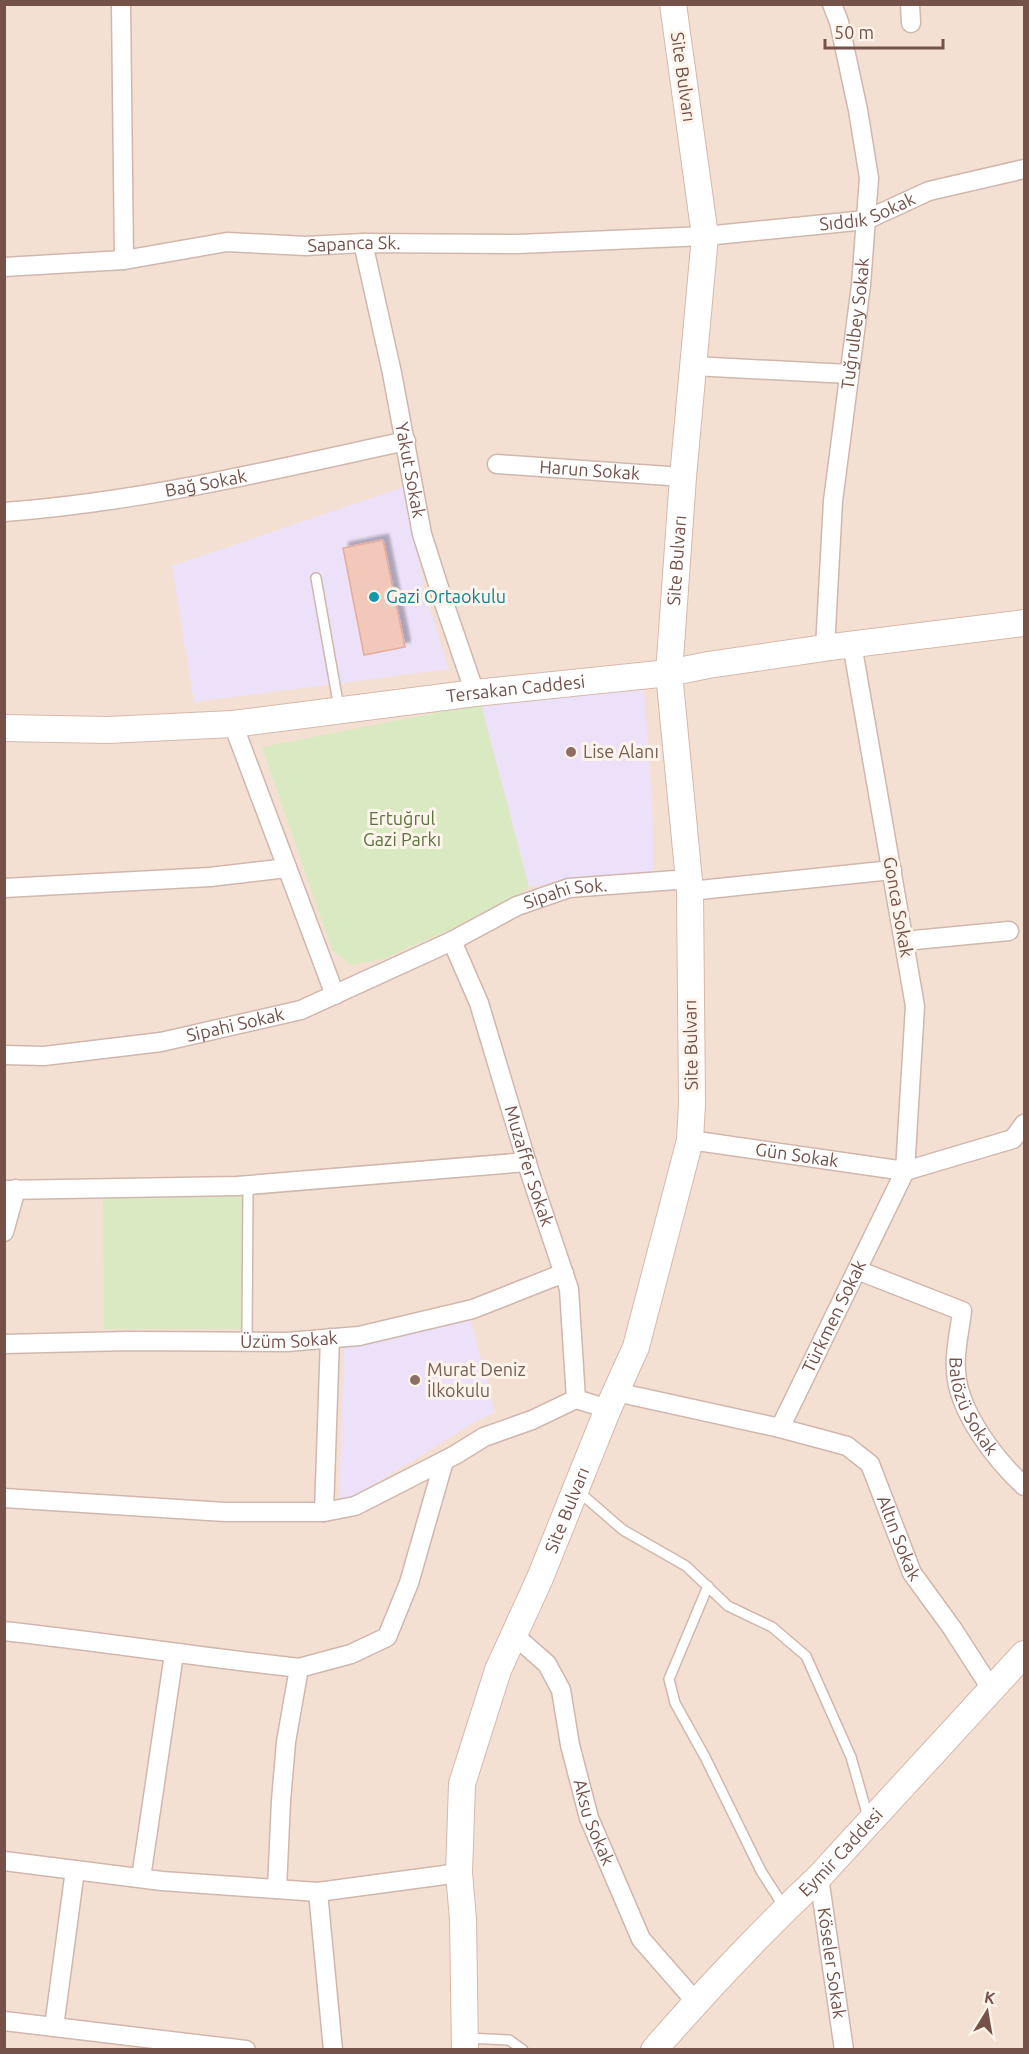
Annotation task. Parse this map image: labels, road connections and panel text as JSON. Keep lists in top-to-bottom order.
{
  "streets": {
    "street": [
      "Site Bulvarı",
      "Sıddık Sokak",
      "Sapanca Sk.",
      "Tuğrulbey Sokak",
      "Yakut Sokak",
      "Harun Sokak",
      "Bağ Sokak",
      "Tersakan Caddesi",
      "Sipahi Sok.",
      "Gonca Sokak",
      "Sipahi Sokak",
      "Gün Sokak",
      "Muzaffer Sokak",
      "Türkmen Sokak",
      "Üzüm Sokak",
      "Balözü Sokak",
      "Altın Sokak",
      "Aksu Sokak",
      "Eymir Caddesi",
      "Köseler Sokak"
    ]
  },
  "crossings": [
    ["Site Bulvarı", "Sıddık Sokak"],
    ["Site Bulvarı", "Sapanca Sk."],
    ["Site Bulvarı", "Harun Sokak"],
    ["Site Bulvarı", "Tersakan Caddesi"],
    ["Site Bulvarı", "Sipahi Sok."],
    ["Site Bulvarı", "Gün Sokak"],
    ["Site Bulvarı", "Aksu Sokak"],
    ["Sıddık Sokak", "Sapanca Sk."],
    ["Sıddık Sokak", "Tuğrulbey Sokak"],
    ["Sapanca Sk.", "Yakut Sokak"],
    ["Tuğrulbey Sokak", "Tersakan Caddesi"],
    ["Yakut Sokak", "Bağ Sokak"],
    ["Yakut Sokak", "Tersakan Caddesi"],
    ["Tersakan Caddesi", "Gonca Sokak"],
    ["Sipahi Sok.", "Gonca Sokak"],
    ["Sipahi Sok.", "Sipahi Sokak"],
    ["Sipahi Sok.", "Muzaffer Sokak"],
    ["Gonca Sokak", "Gün Sokak"],
    ["Gonca Sokak", "Türkmen Sokak"],
    ["Sipahi Sokak", "Muzaffer Sokak"],
    ["Gün Sokak", "Türkmen Sokak"],
    ["Muzaffer Sokak", "Üzüm Sokak"],
    ["Türkmen Sokak", "Balözü Sokak"],
    ["Türkmen Sokak", "Altın Sokak"],
    ["Altın Sokak", "Eymir Caddesi"],
    ["Aksu Sokak", "Eymir Caddesi"],
    ["Eymir Caddesi", "Köseler Sokak"]
  ],
  "parks": ["Ertuğrul Gazi Parkı"],
  "places": ["Gazi Ortaokulu", "Lise Alanı", "Murat Deniz İlkokulu"],
  "scale_bar": "50 m",
  "north": "top"
}
